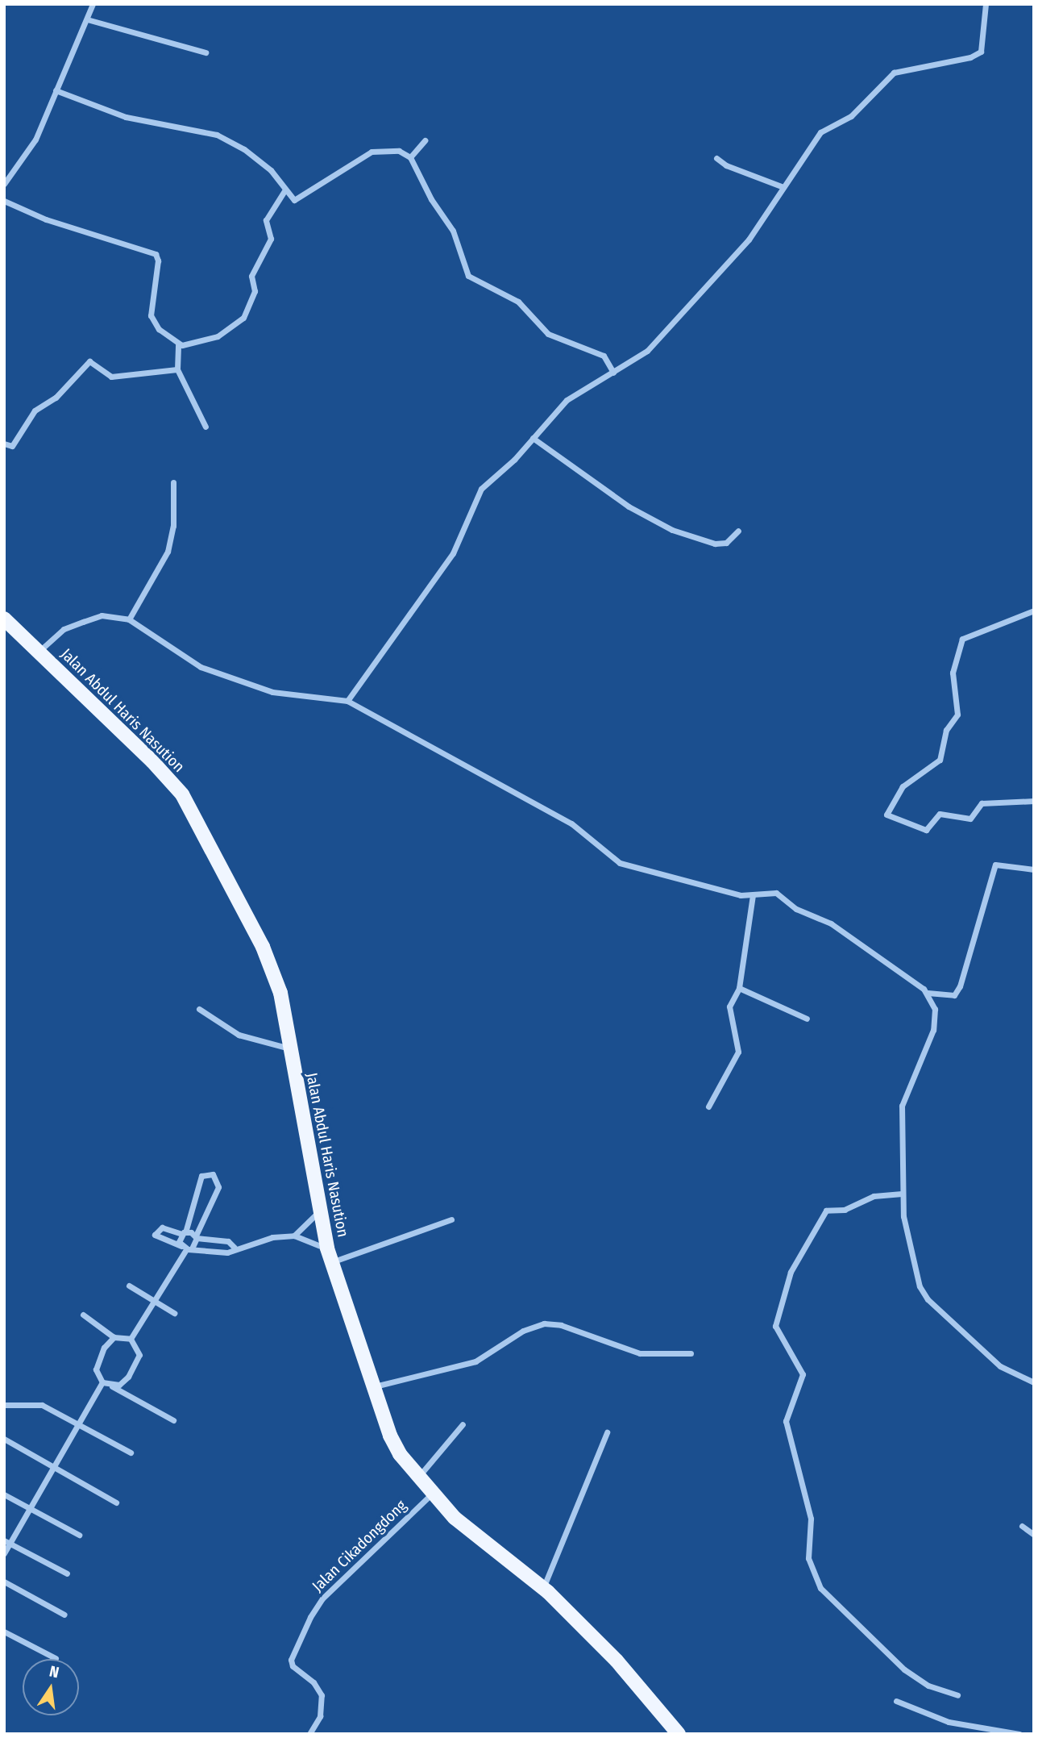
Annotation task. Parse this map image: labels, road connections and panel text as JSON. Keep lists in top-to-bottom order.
{
  "streets": {
    "main road": ["Jalan Abdul Haris Nasution"],
    "street": ["Jalan Cikadongdong"]
  },
  "crossings": [
    ["Jalan Abdul Haris Nasution", "Jalan Cikadongdong"]
  ],
  "north": "top"
}
